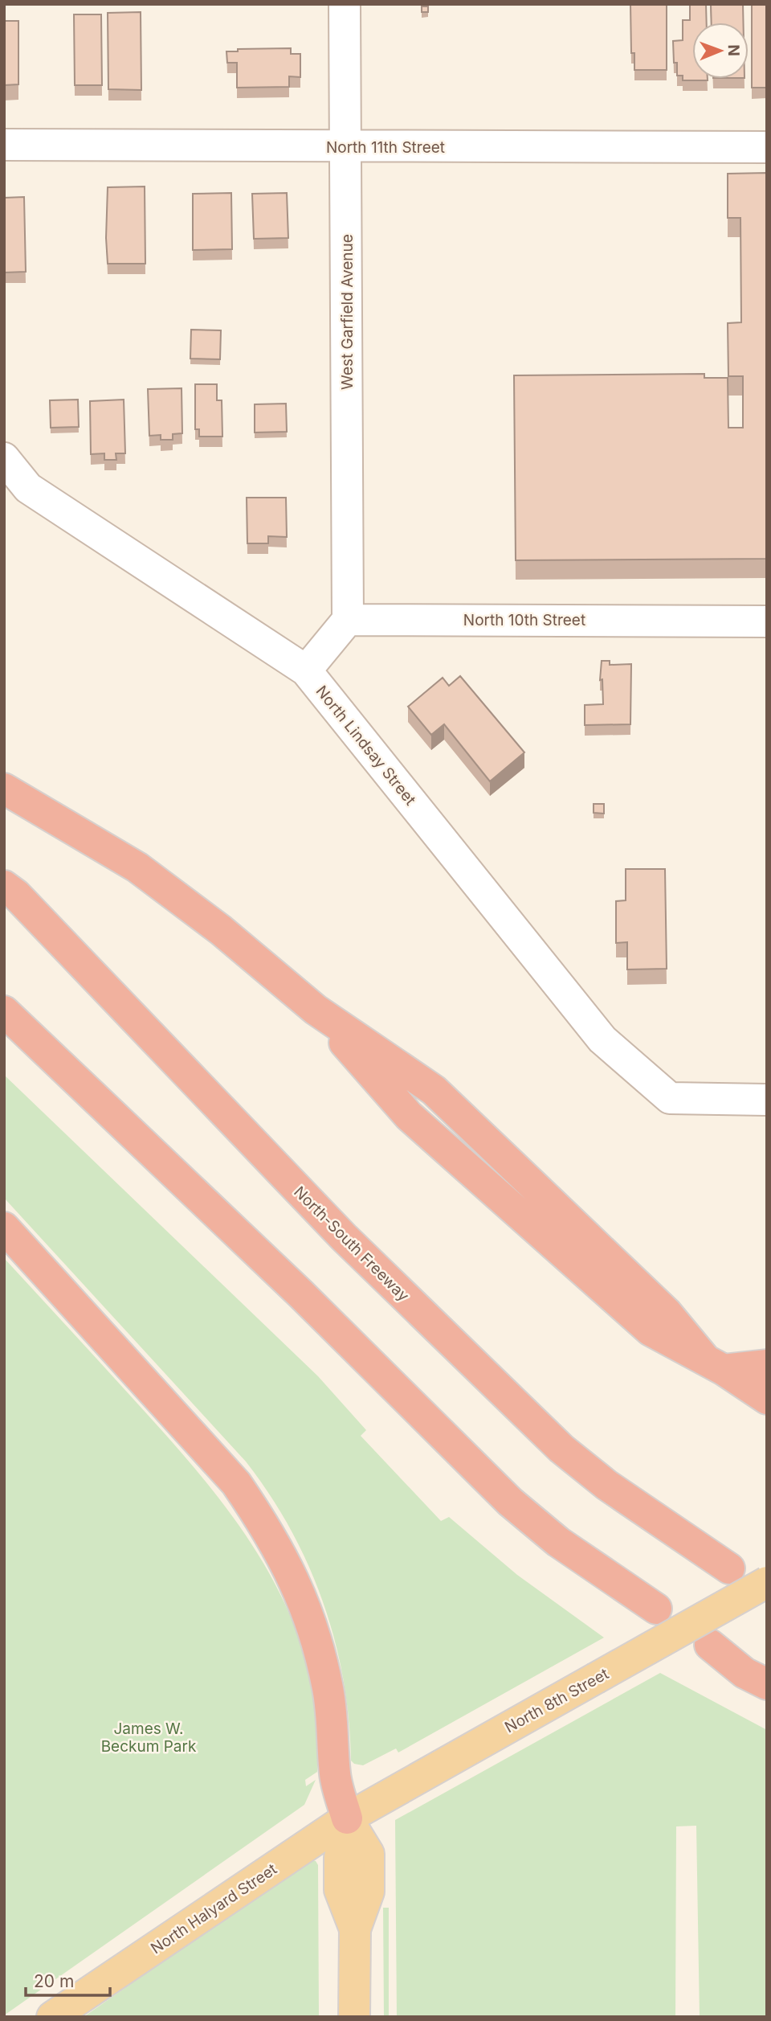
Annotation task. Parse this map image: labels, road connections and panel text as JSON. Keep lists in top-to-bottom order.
{
  "streets": {
    "highway": ["North-South Freeway"],
    "main road": ["North 8th Street", "North Halyard Street"],
    "street": [
      "North 11th Street",
      "West Garfield Avenue",
      "North 10th Street",
      "North Lindsay Street"
    ]
  },
  "crossings": [
    ["North 11th Street", "West Garfield Avenue"],
    ["West Garfield Avenue", "North 10th Street"],
    ["North 8th Street", "North Halyard Street"]
  ],
  "parks": ["James W. Beckum Park"],
  "scale_bar": "20 m",
  "north": "right"
}
